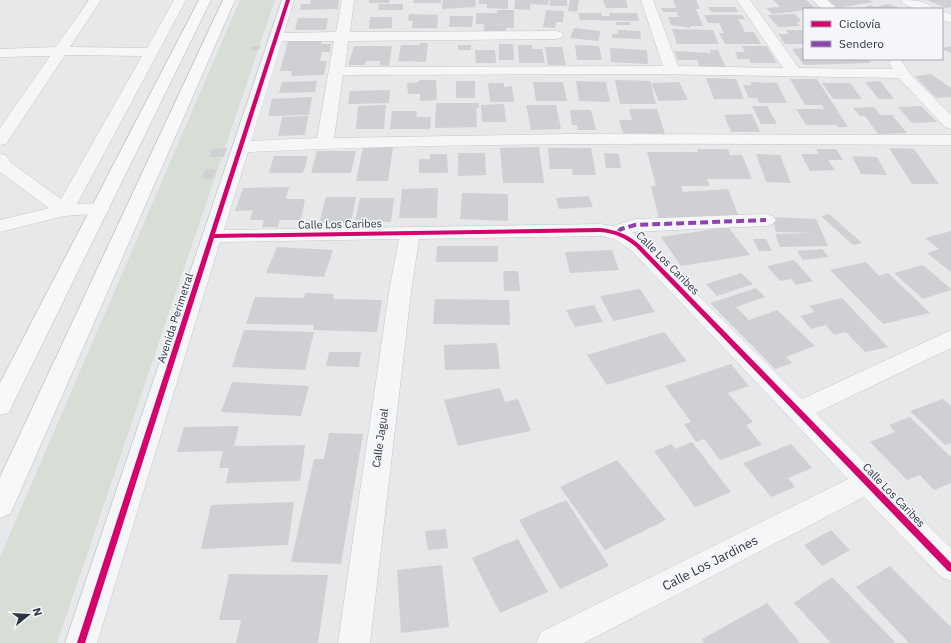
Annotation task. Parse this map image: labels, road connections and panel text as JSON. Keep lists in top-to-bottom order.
{
  "streets": {
    "street": [
      "Calle Los Caribes",
      "Avenida Perimetral",
      "Calle Jagual",
      "Calle Los Jardines"
    ]
  },
  "crossings": [
    ["Calle Los Caribes", "Avenida Perimetral"],
    ["Calle Los Caribes", "Calle Jagual"],
    ["Calle Los Caribes", "Calle Los Jardines"]
  ],
  "legend": ["Ciclovía", "Sendero"],
  "north": "right"
}
